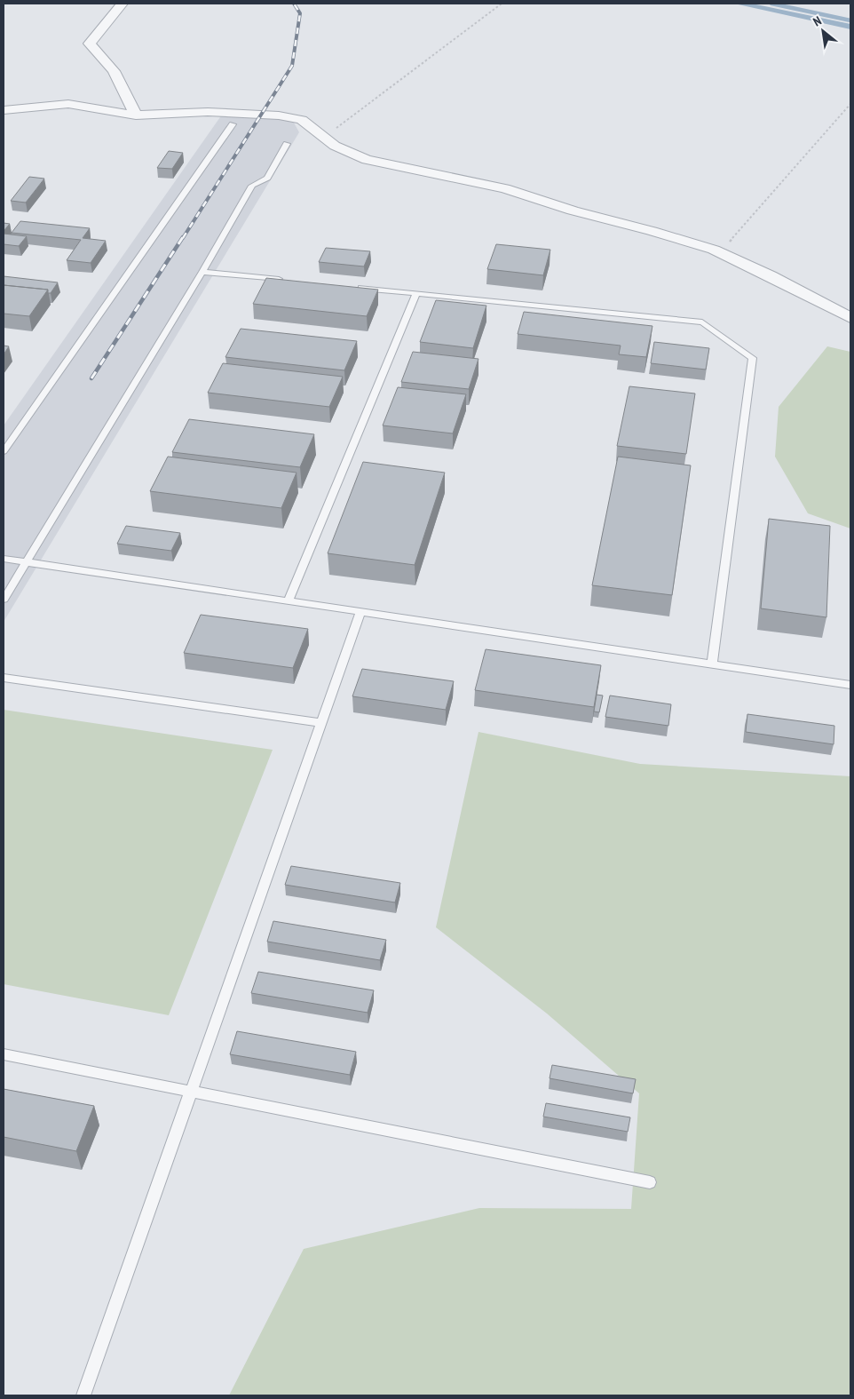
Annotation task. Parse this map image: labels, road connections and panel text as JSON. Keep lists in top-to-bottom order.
{
  "north": "top left"
}
